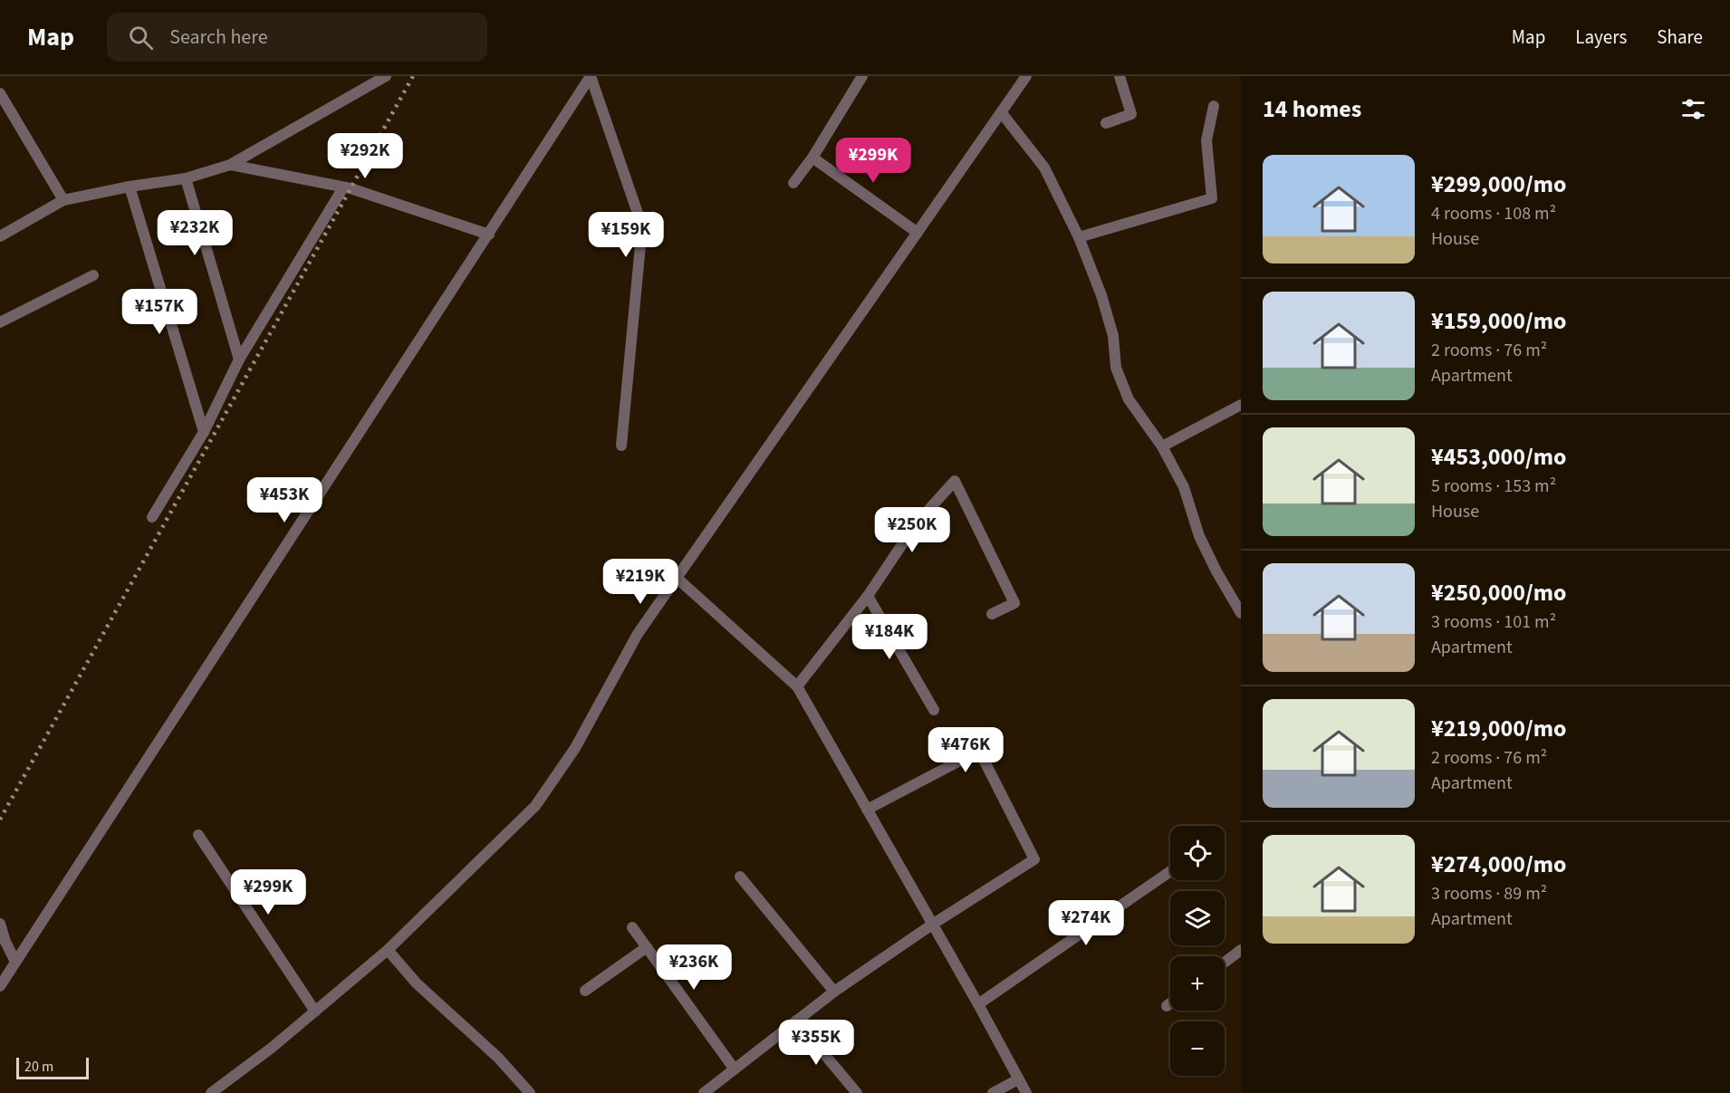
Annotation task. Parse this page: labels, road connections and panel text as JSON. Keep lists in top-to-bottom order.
{
  "scale_bar": "20 m",
  "page": {
    "header": "Map",
    "search": "Search here",
    "nav": ["Map", "Layers", "Share"],
    "heading": "14 homes",
    "price": [
      "¥292K",
      "¥299K",
      "¥232K",
      "¥159K",
      "¥157K",
      "¥453K",
      "¥250K",
      "¥219K",
      "¥184K",
      "¥476K",
      "¥299K",
      "¥274K",
      "¥236K",
      "¥355K"
    ],
    "list": [
      {
        "name": "¥299,000/mo",
        "note": "4 rooms · 108 m² · House"
      },
      {
        "name": "¥159,000/mo",
        "note": "2 rooms · 76 m² · Apartment"
      },
      {
        "name": "¥453,000/mo",
        "note": "5 rooms · 153 m² · House"
      },
      {
        "name": "¥250,000/mo",
        "note": "3 rooms · 101 m² · Apartment"
      },
      {
        "name": "¥219,000/mo",
        "note": "2 rooms · 76 m² · Apartment"
      },
      {
        "name": "¥274,000/mo",
        "note": "3 rooms · 89 m² · Apartment"
      }
    ],
    "map_buttons": ["+", "−"],
    "scale": "20 m"
  }
}
